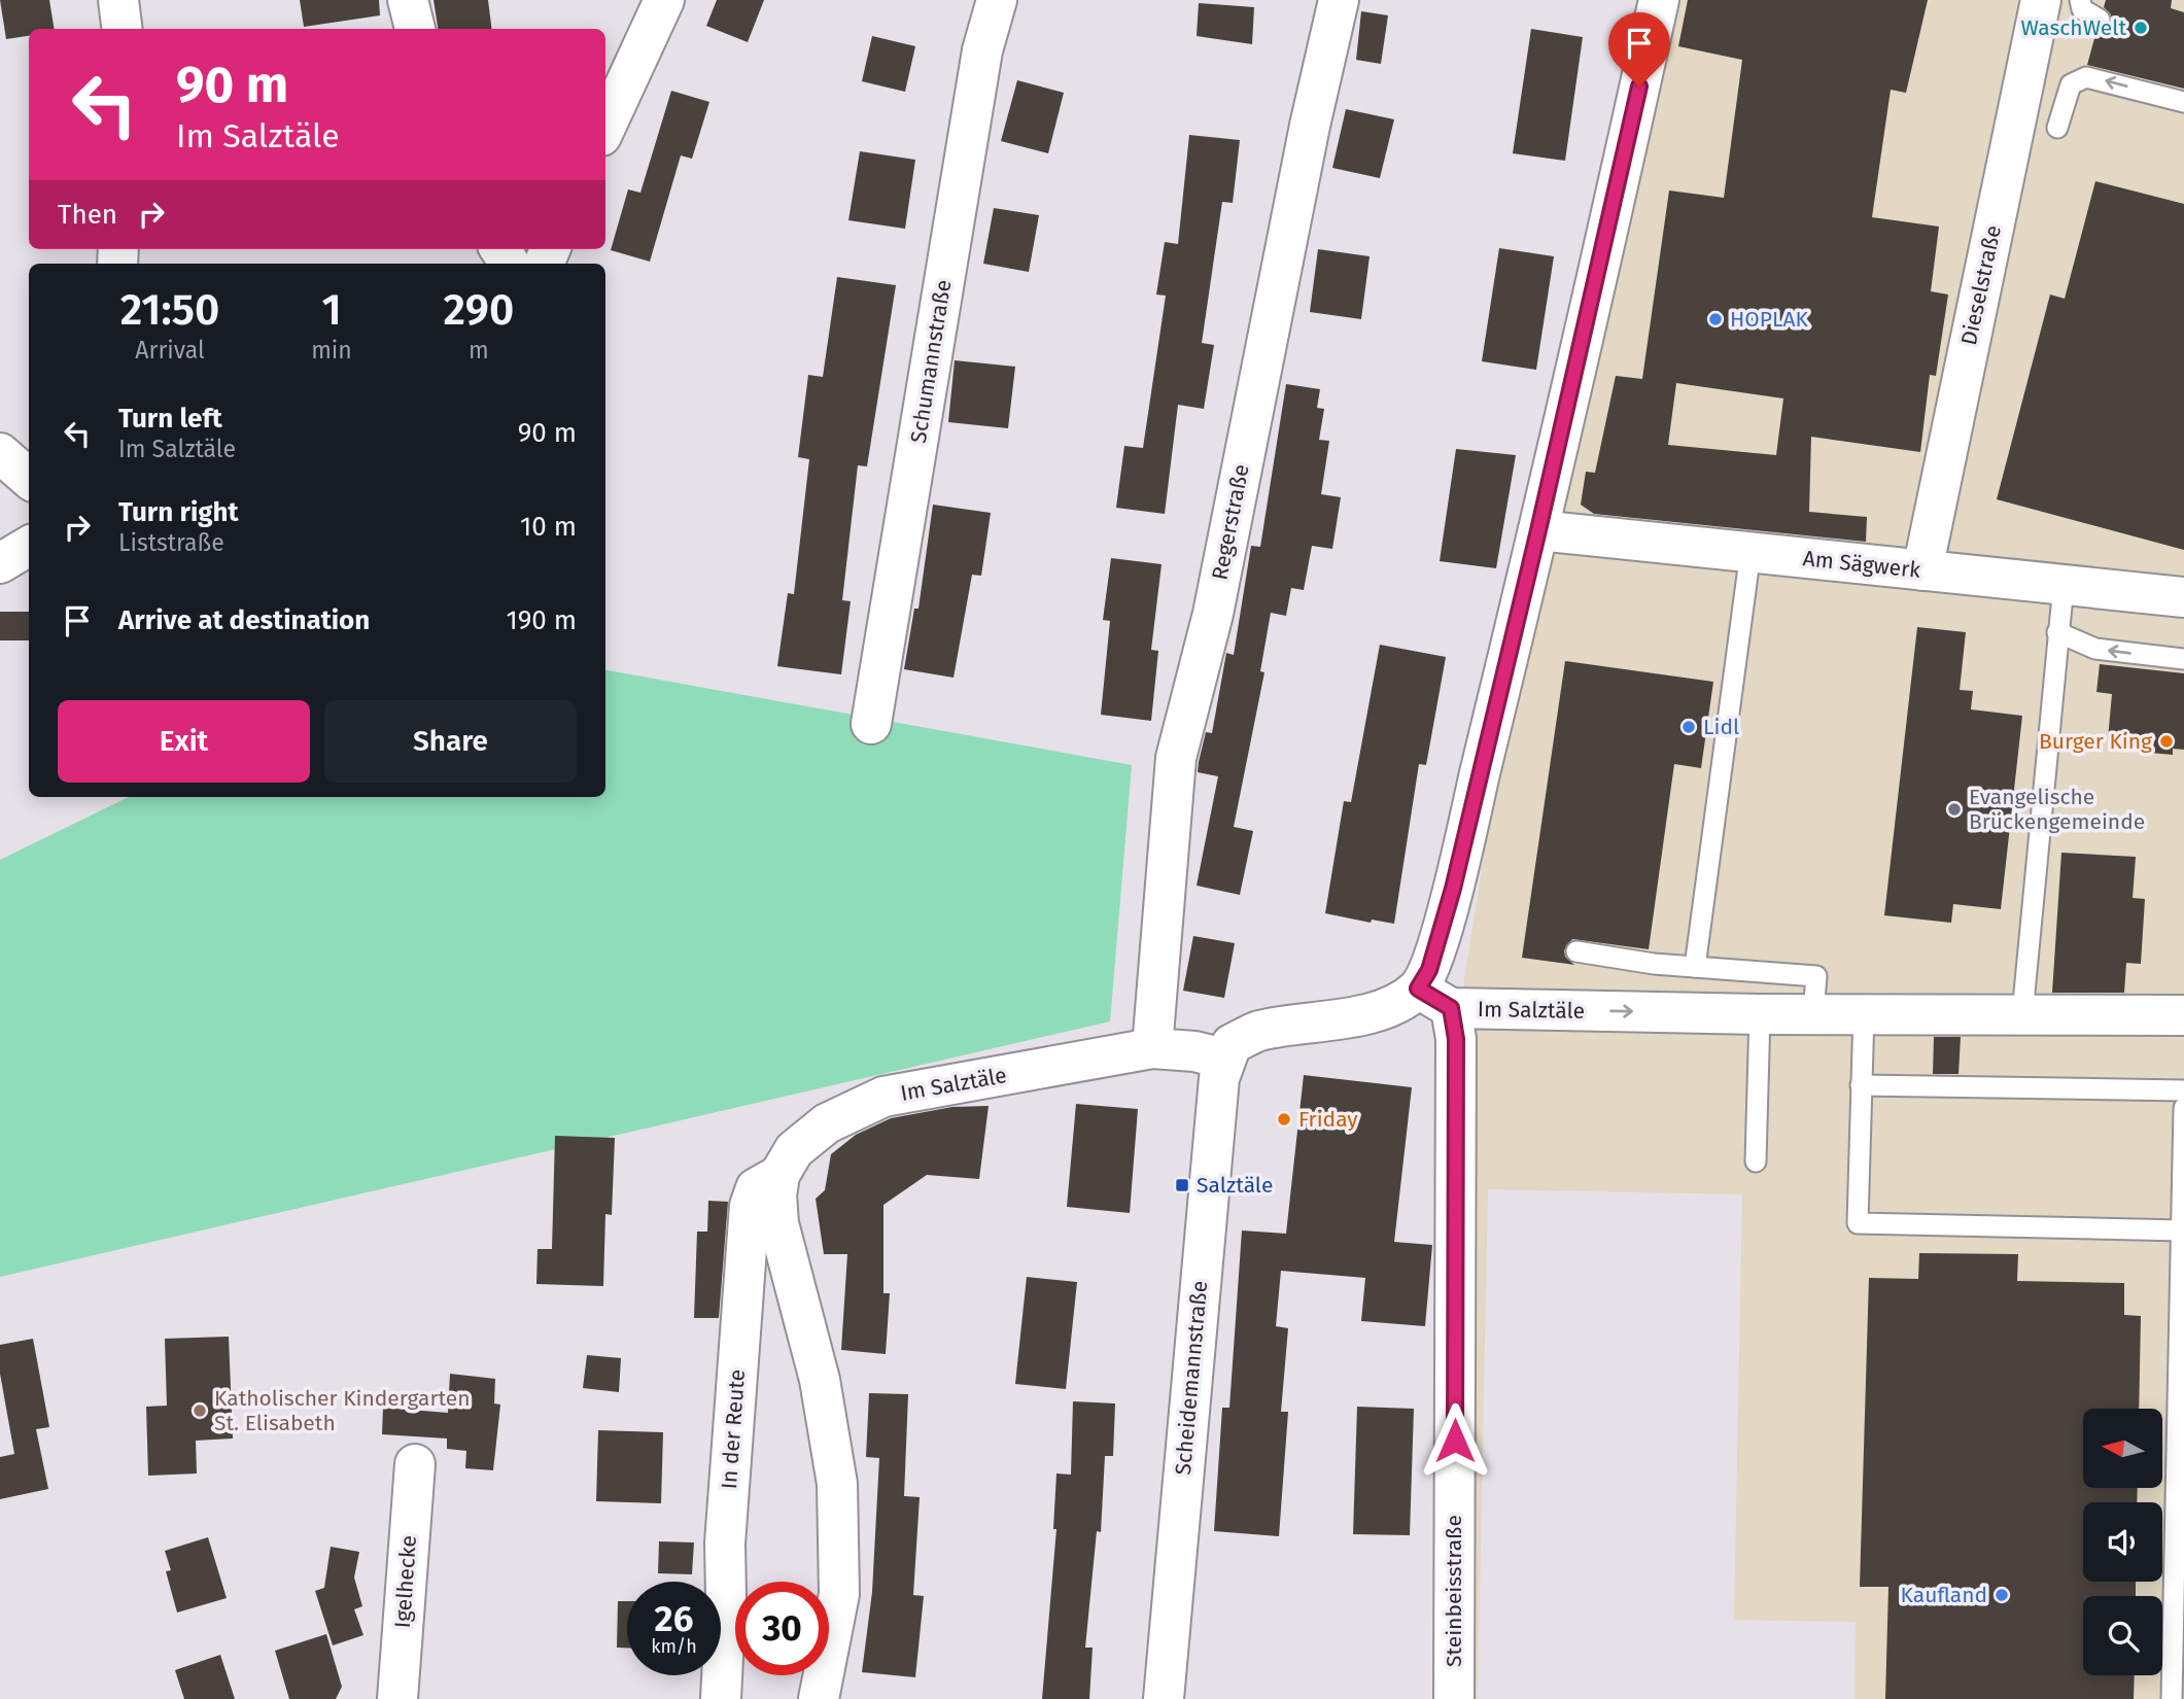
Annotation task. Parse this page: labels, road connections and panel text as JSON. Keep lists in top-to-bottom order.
{
  "streets": {
    "street": [
      "Dieselstraße",
      "Schumannstraße",
      "Regerstraße",
      "Am Sägwerk",
      "Im Salztäle",
      "Scheidemannstraße",
      "In der Reute",
      "Igelhecke",
      "Steinbeisstraße"
    ]
  },
  "crossings": [
    ["Dieselstraße", "Am Sägwerk"],
    ["Regerstraße", "Im Salztäle"],
    ["Im Salztäle", "Scheidemannstraße"],
    ["Im Salztäle", "In der Reute"],
    ["Im Salztäle", "Steinbeisstraße"]
  ],
  "places": {
    "other": [
      "WaschWelt",
      "HOPLAK",
      "Lidl",
      "Burger King",
      "Evangelische Brückengemeinde",
      "Friday",
      "Katholischer Kindergarten St. Elisabeth",
      "Kaufland"
    ],
    "transit": ["Salztäle"]
  },
  "north": "left",
  "page": {
    "turn": ["90 m", "Im Salztäle"],
    "then": "Then",
    "eta": [
      "21:50",
      "Arrival",
      "1",
      "min",
      "290",
      "m"
    ],
    "list": [
      {
        "name": "Turn left",
        "note": "Im Salztäle",
        "value": "90 m"
      },
      {
        "name": "Turn right",
        "note": "Liststraße",
        "value": "10 m"
      },
      {
        "name": "Arrive at destination",
        "value": "190 m"
      }
    ],
    "buttons": ["Exit", "Share"],
    "speed": "26 km/h",
    "limit": "30"
  }
}
